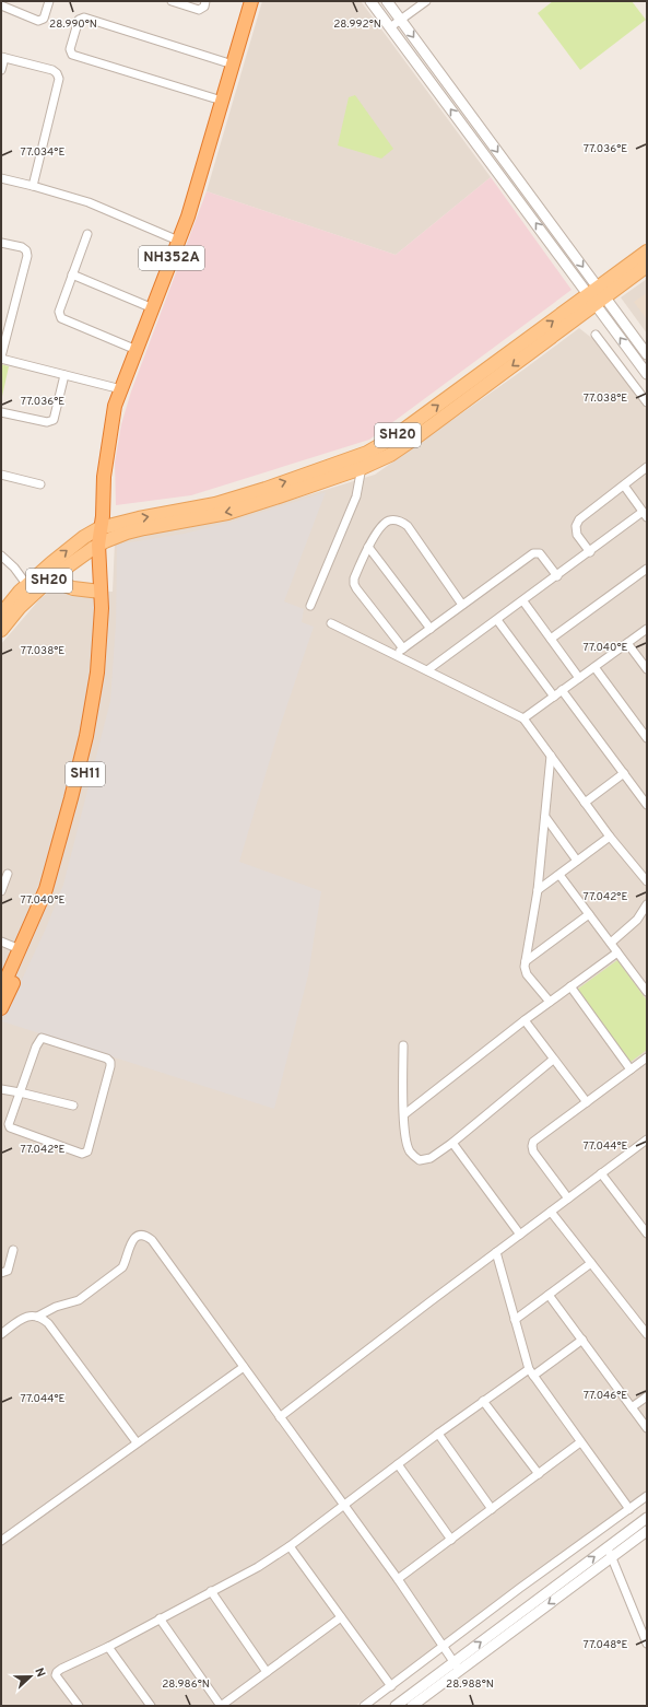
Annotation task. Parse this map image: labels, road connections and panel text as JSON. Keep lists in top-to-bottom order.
{
  "streets": {
    "highway": ["NH352A", "SH11"],
    "main road": ["SH20"]
  },
  "crossings": [
    ["NH352A", "SH20"],
    ["NH352A", "SH11"],
    ["SH20", "SH11"]
  ],
  "north": "right",
  "coordinates": [
    "28.992°N",
    "28.990°N",
    "77.036°E",
    "77.034°E",
    "77.038°E",
    "77.040°E",
    "77.042°E",
    "77.044°E",
    "77.046°E",
    "77.048°E",
    "28.986°N",
    "28.988°N"
  ]
}
